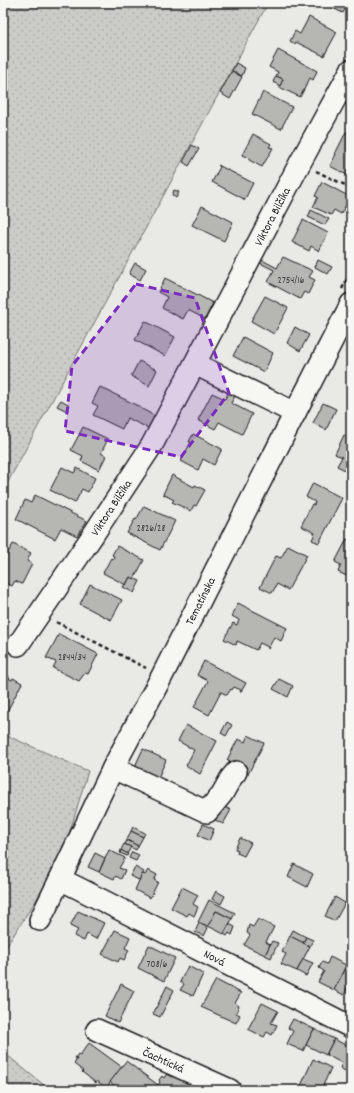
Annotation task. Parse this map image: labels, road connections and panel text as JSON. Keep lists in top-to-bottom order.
{
  "streets": {
    "street": [
      "Viktora Bilčíka",
      "Tematínska",
      "Nová",
      "Čachtická"
    ]
  },
  "crossings": [
    ["Tematínska", "Nová"]
  ],
  "house_numbers": [
    "2754/16",
    "2826/28",
    "2844/34",
    "708/6"
  ]
}
